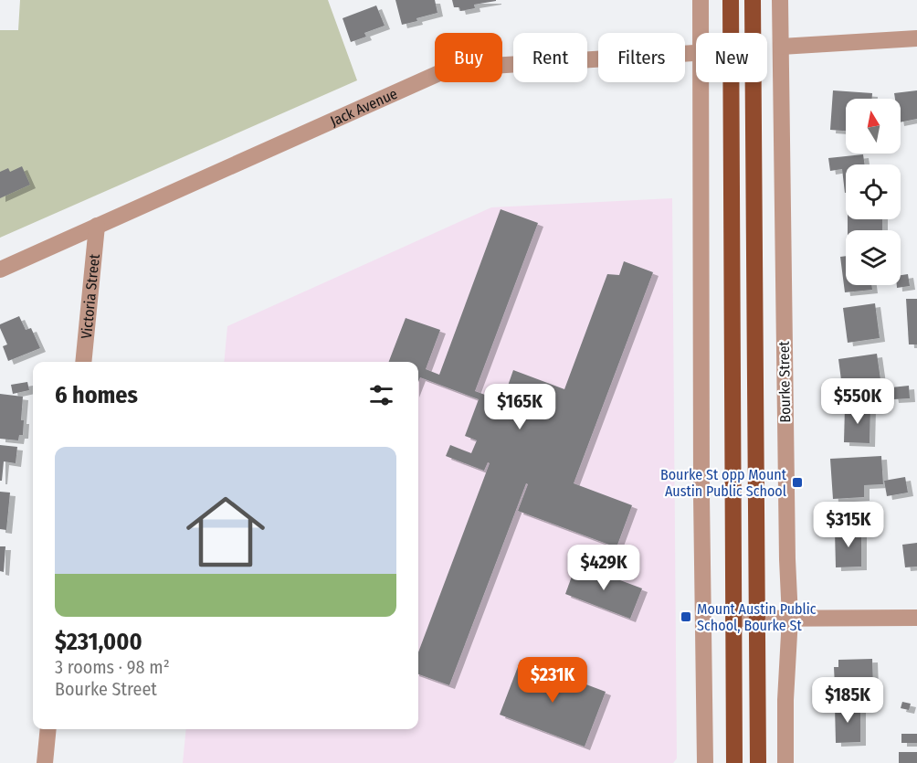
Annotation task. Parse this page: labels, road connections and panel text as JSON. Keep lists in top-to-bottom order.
{
  "streets": {
    "main road": ["Bourke Street"],
    "street": ["Jack Avenue", "Victoria Street"]
  },
  "crossings": [
    ["Jack Avenue", "Victoria Street"]
  ],
  "places": {
    "transit": ["Bourke St opp Mount Austin Public School", "Mount Austin Public School, Bourke St"]
  },
  "north": "top",
  "page": {
    "chip": [
      "Buy",
      "Rent",
      "Filters",
      "New"
    ],
    "heading": "6 homes",
    "price": [
      "$550K",
      "$165K",
      "$315K",
      "$429K",
      "$231K",
      "$185K"
    ],
    "list": [
      {
        "name": "$231,000",
        "note": "3 rooms · 98 m² · Bourke Street"
      }
    ]
  }
}
